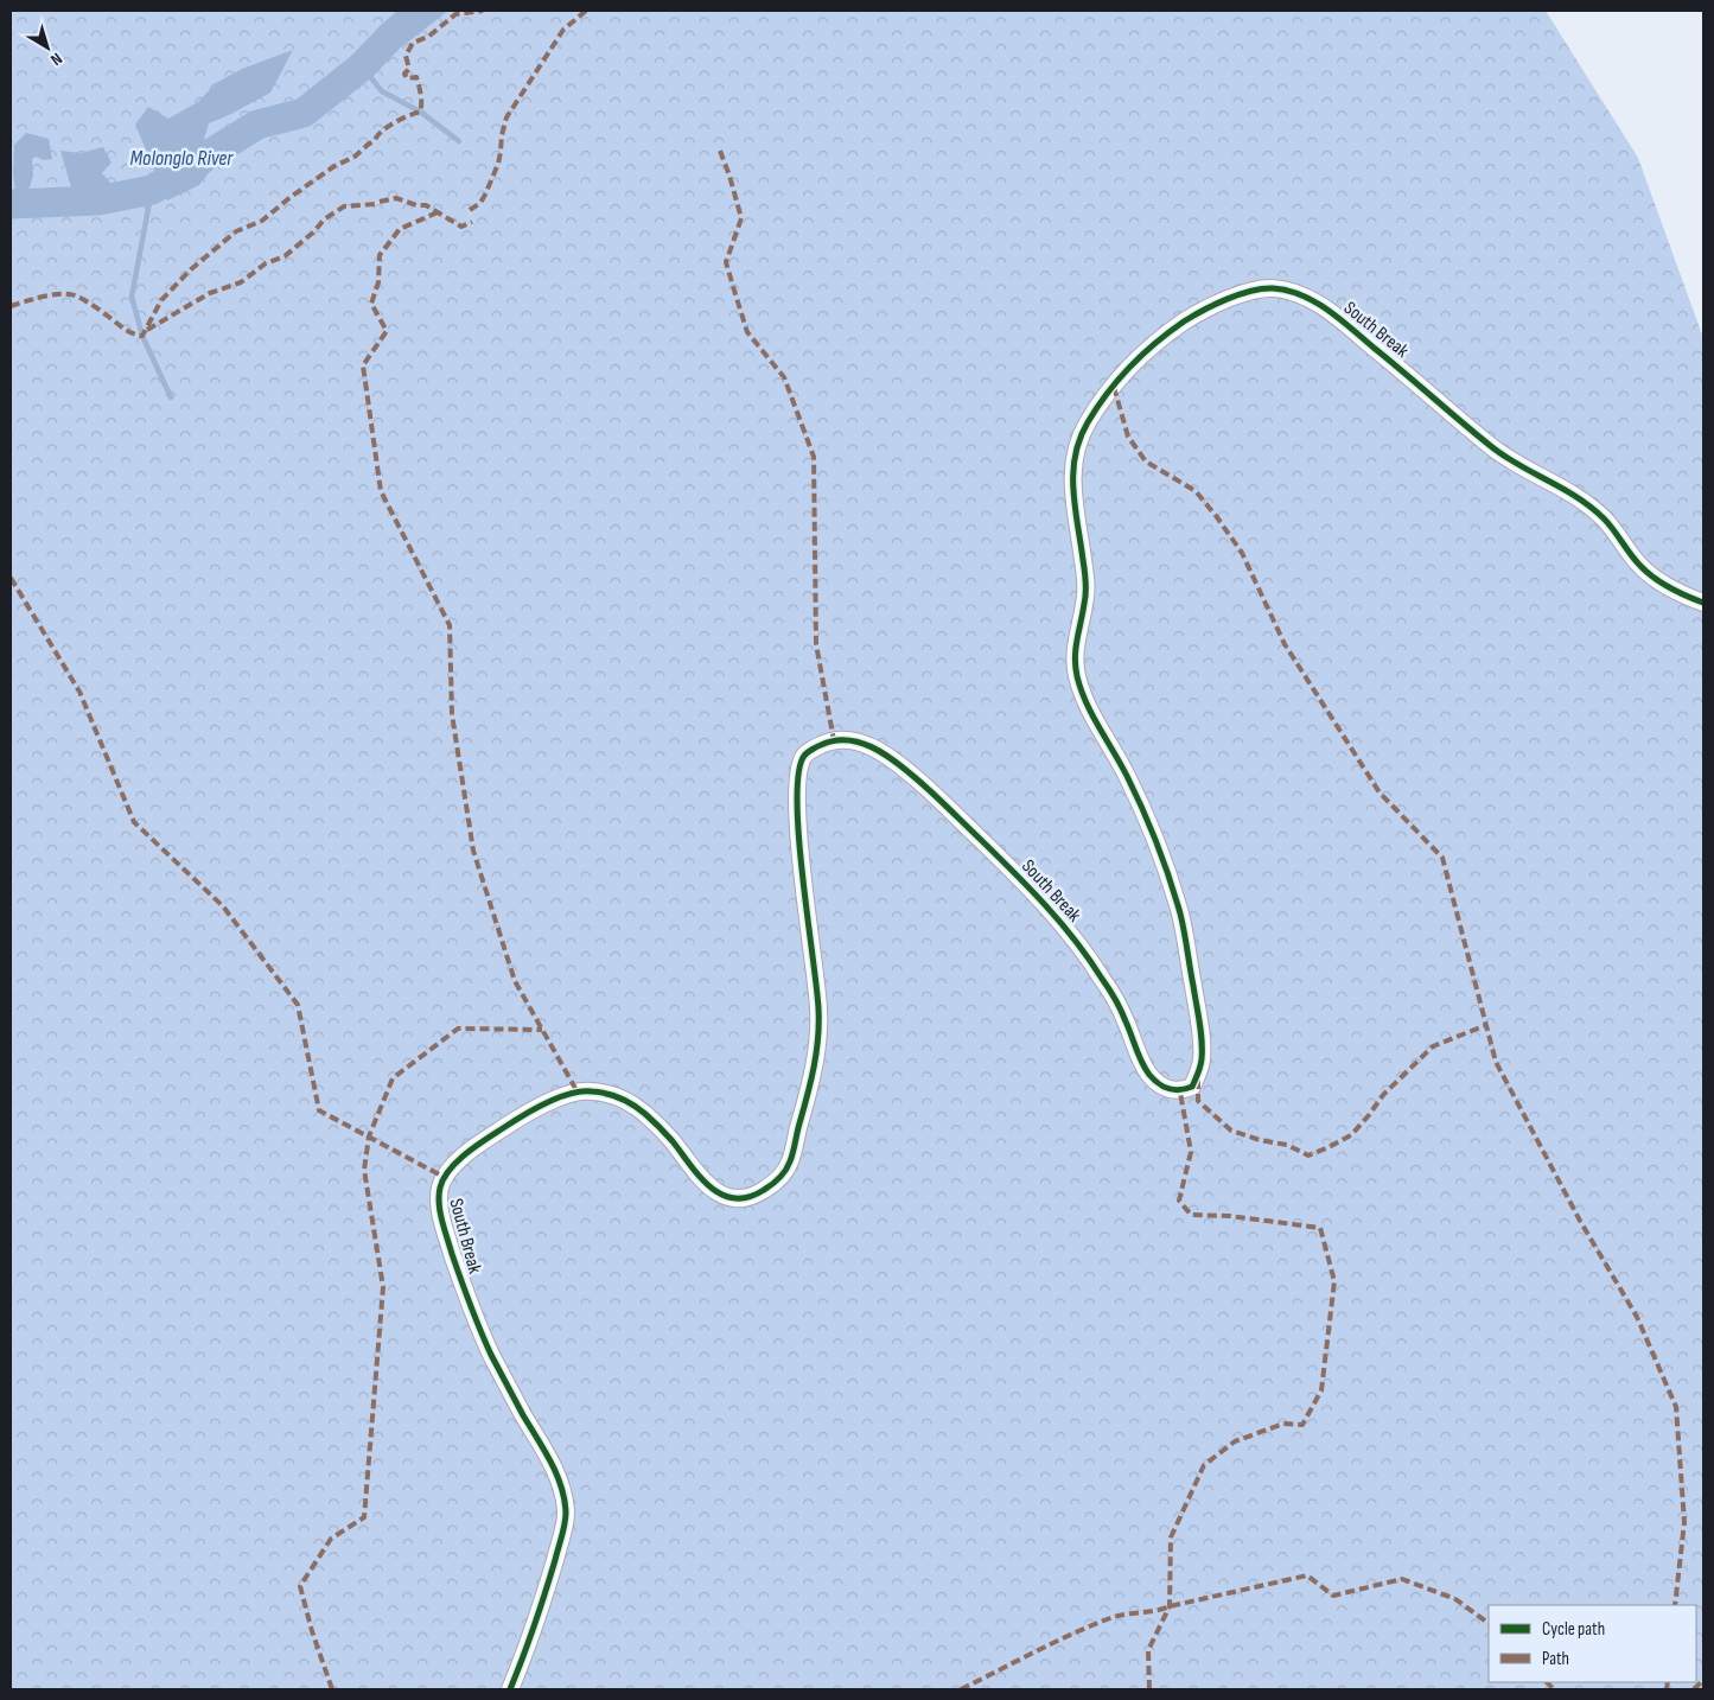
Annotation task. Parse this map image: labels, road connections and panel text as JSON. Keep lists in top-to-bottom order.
{
  "streets": {
    "street": ["South Break"]
  },
  "water": ["Molonglo River"],
  "legend": ["Cycle path", "Path"],
  "north": "bottom right"
}
